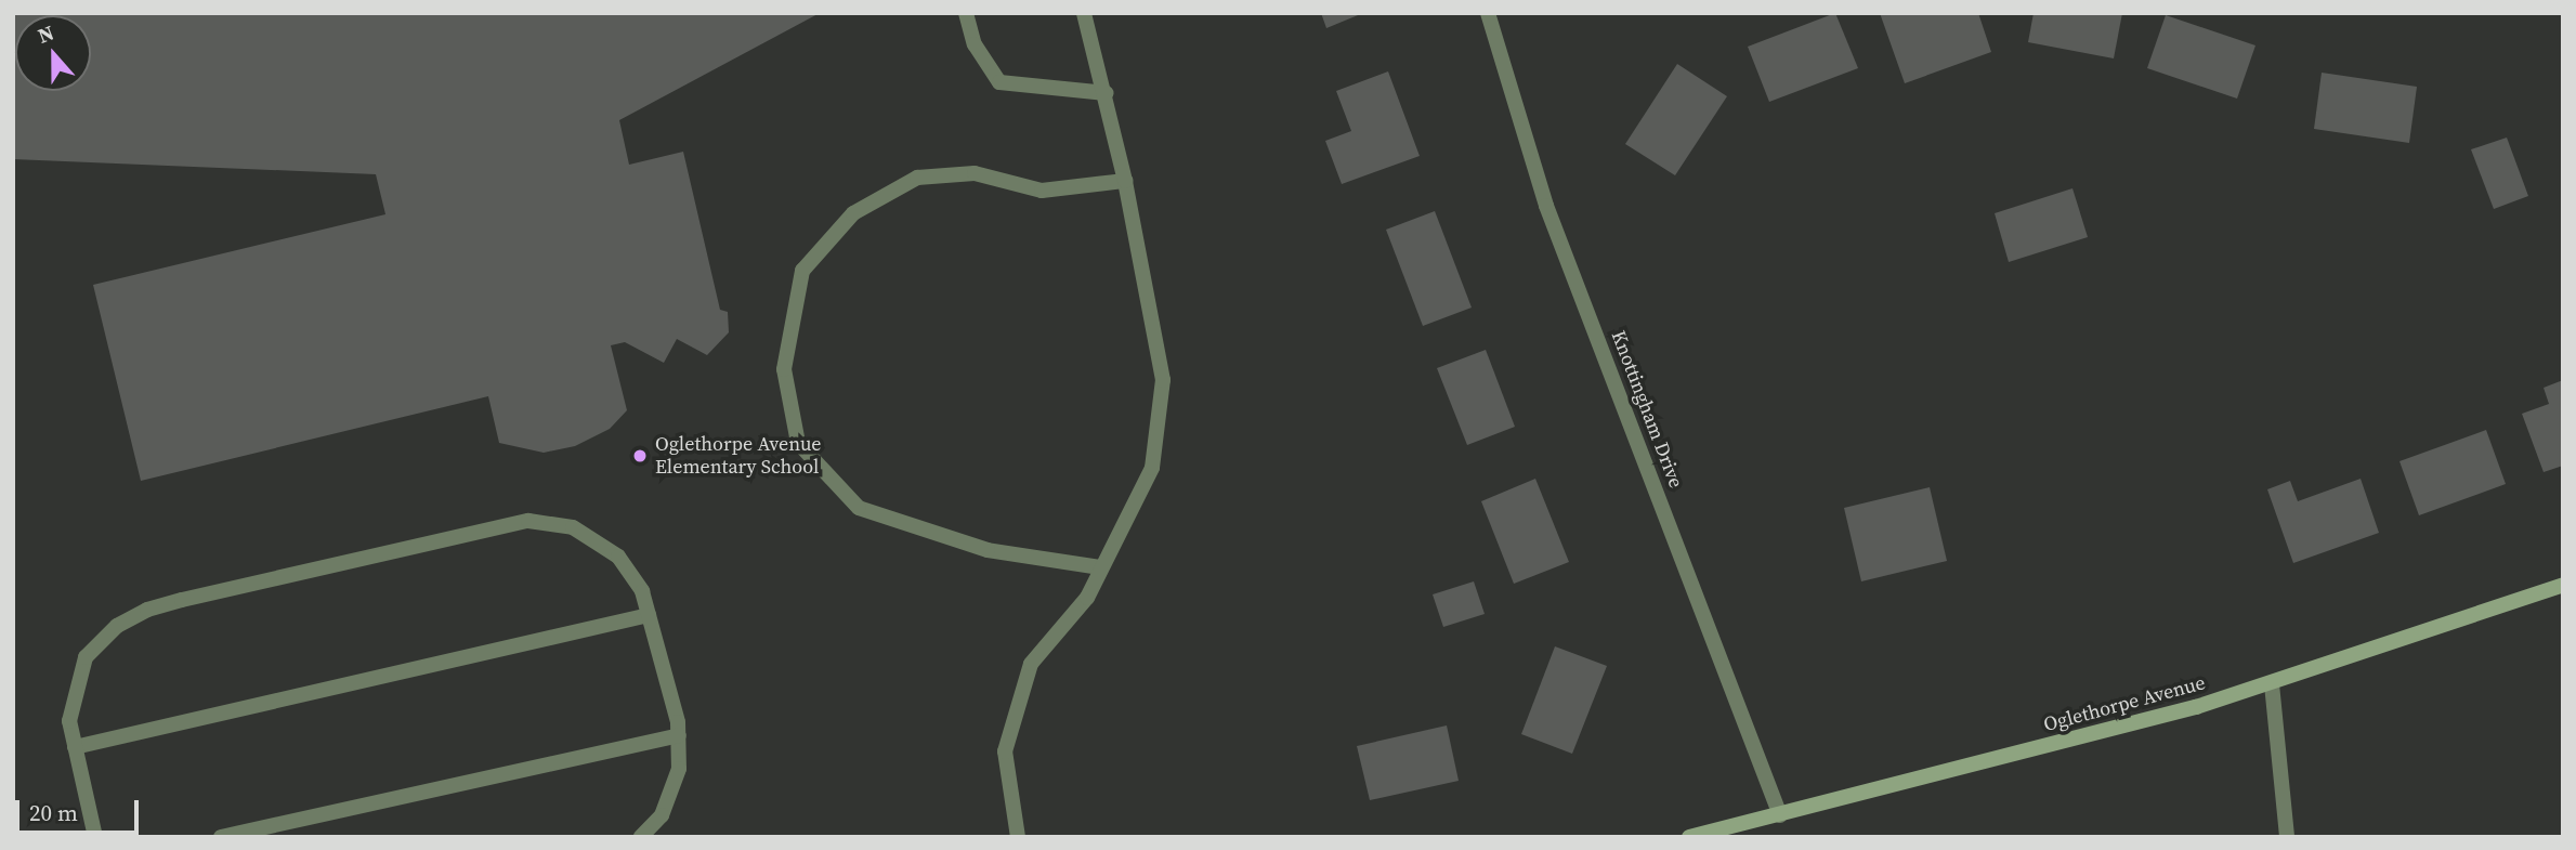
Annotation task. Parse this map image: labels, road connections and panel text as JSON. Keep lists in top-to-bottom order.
{
  "streets": {
    "main road": ["Oglethorpe Avenue"],
    "street": ["Knottingham Drive"]
  },
  "crossings": [
    ["Knottingham Drive", "Oglethorpe Avenue"]
  ],
  "places": ["Oglethorpe Avenue Elementary School"],
  "scale_bar": "20 m",
  "north": "top"
}
